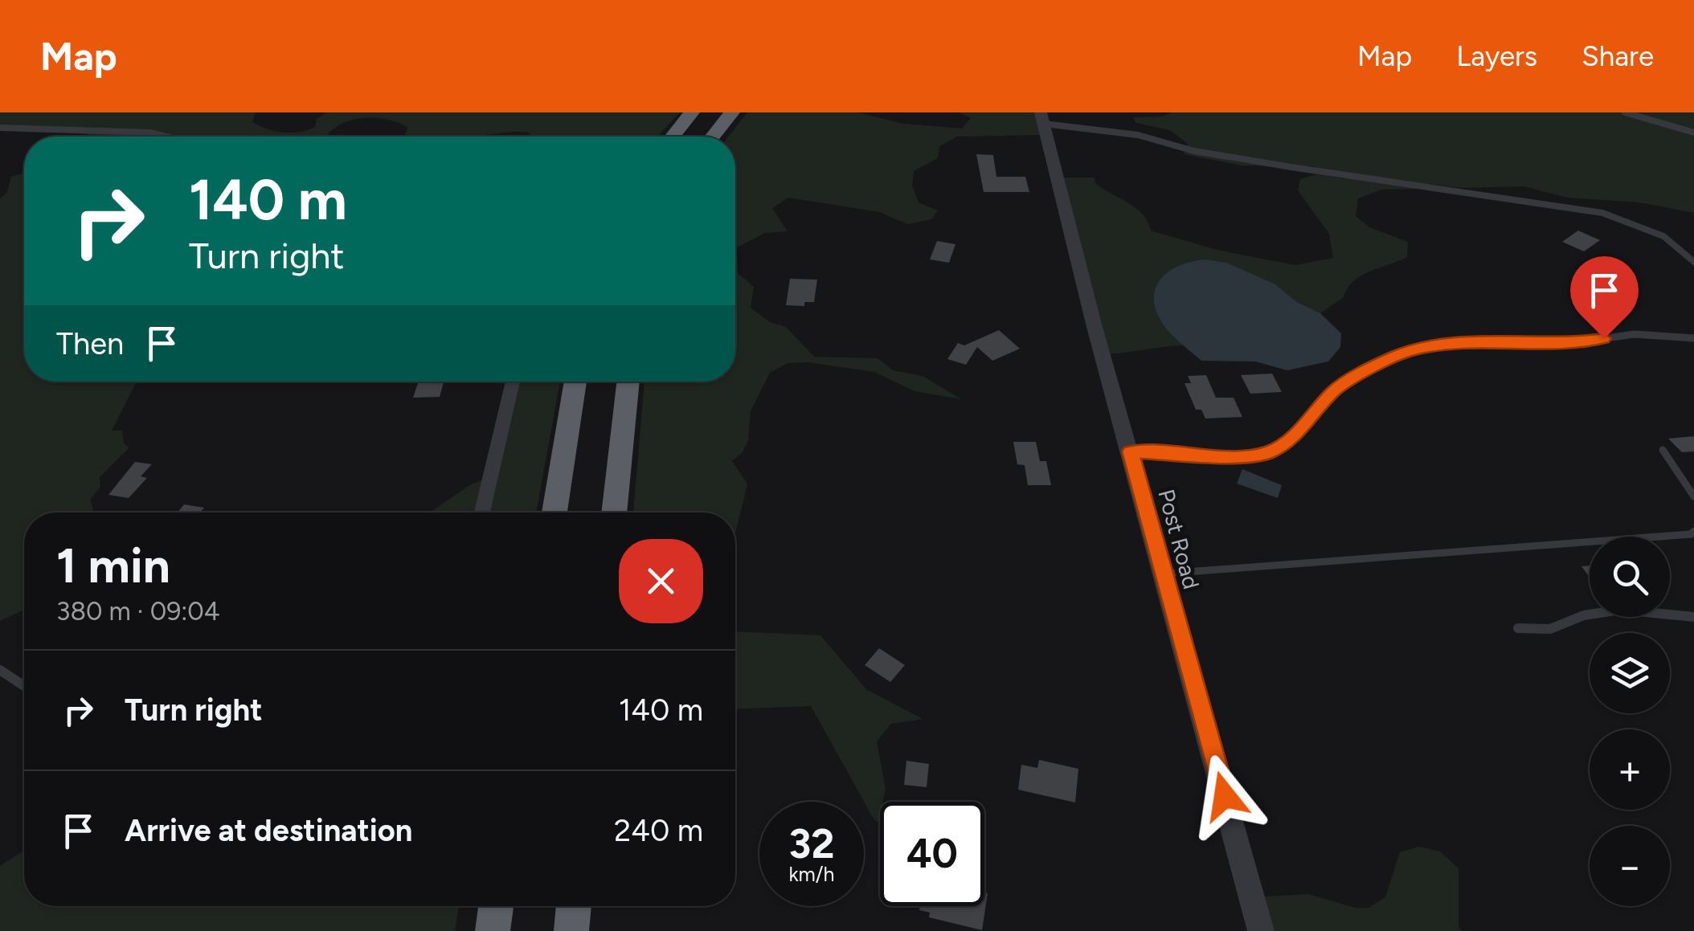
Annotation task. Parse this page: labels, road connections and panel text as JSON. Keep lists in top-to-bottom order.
{
  "streets": {
    "street": ["Post Road"]
  },
  "page": {
    "header": "Map",
    "nav": ["Map", "Layers", "Share"],
    "turn": ["140 m", "Turn right"],
    "then": "Then",
    "heading": ["1 min", "380 m · 09:04"],
    "map_buttons": ["+", "−"],
    "list": [
      {
        "name": "Turn right",
        "value": "140 m"
      },
      {
        "name": "Arrive at destination",
        "value": "240 m"
      }
    ],
    "speed": "32 km/h",
    "limit": "40"
  }
}
